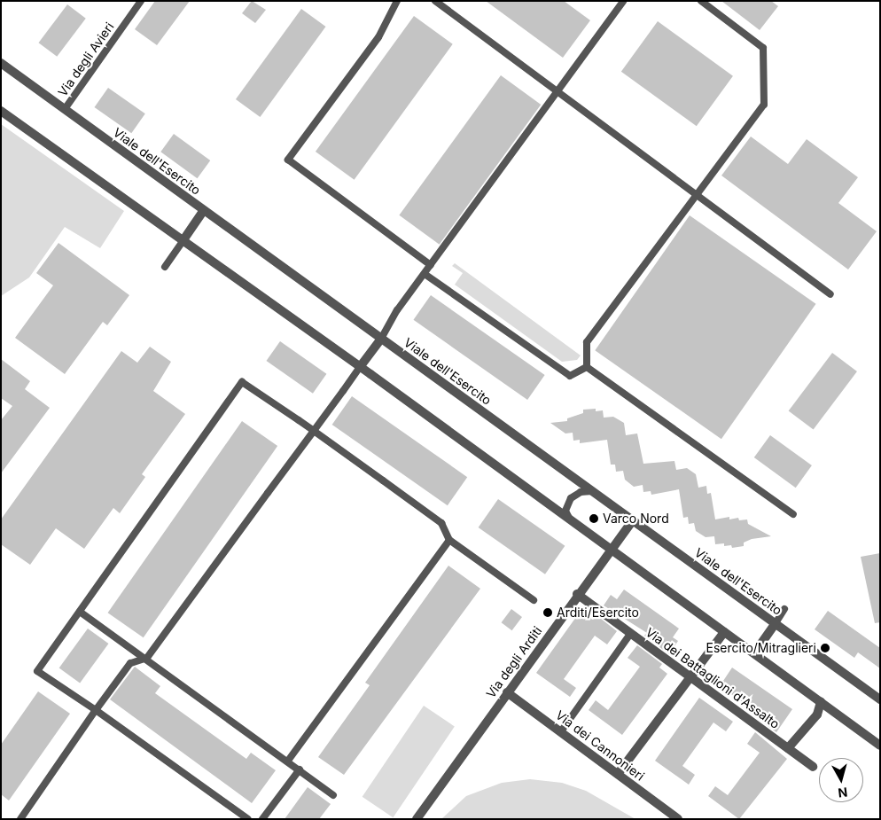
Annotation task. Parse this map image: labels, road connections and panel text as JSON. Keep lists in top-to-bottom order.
{
  "streets": {
    "street": [
      "Viale dell'Esercito",
      "Via degli Arditi",
      "Via dei Battaglioni d'Assalto",
      "Via dei Cannonieri"
    ],
    "lane": ["Via degli Avieri"]
  },
  "crossings": [
    ["Via degli Avieri", "Viale dell'Esercito"],
    ["Viale dell'Esercito", "Via degli Arditi"],
    ["Via degli Arditi", "Via dei Battaglioni d'Assalto"],
    ["Via degli Arditi", "Via dei Cannonieri"]
  ],
  "places": ["Varco Nord", "Arditi/Esercito", "Esercito/Mitraglieri"],
  "north": "bottom"
}
